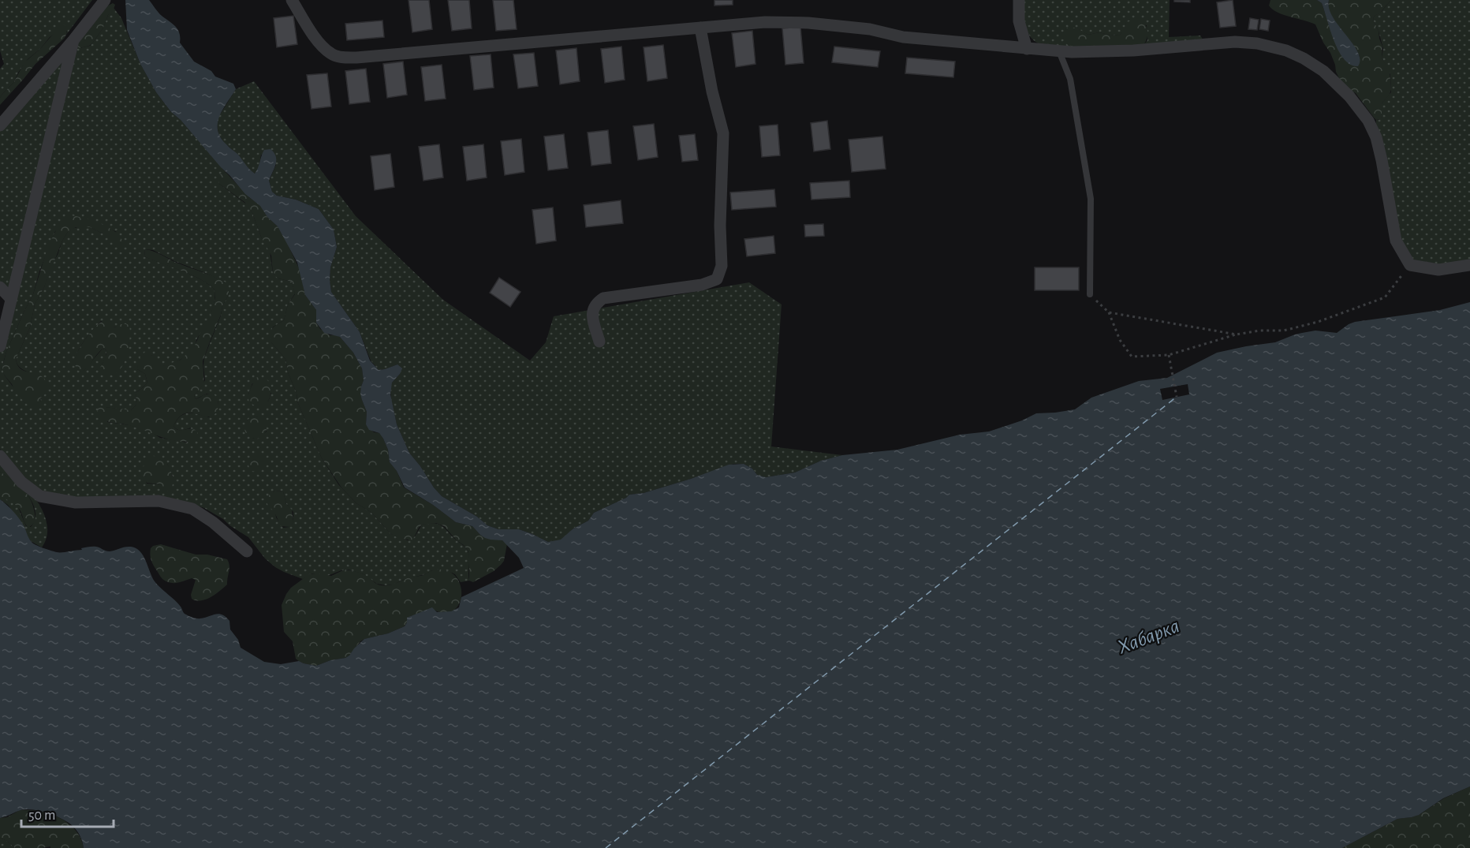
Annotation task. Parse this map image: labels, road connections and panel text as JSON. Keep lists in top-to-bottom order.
{
  "water": ["Хабарка"],
  "scale_bar": "50 m"
}
